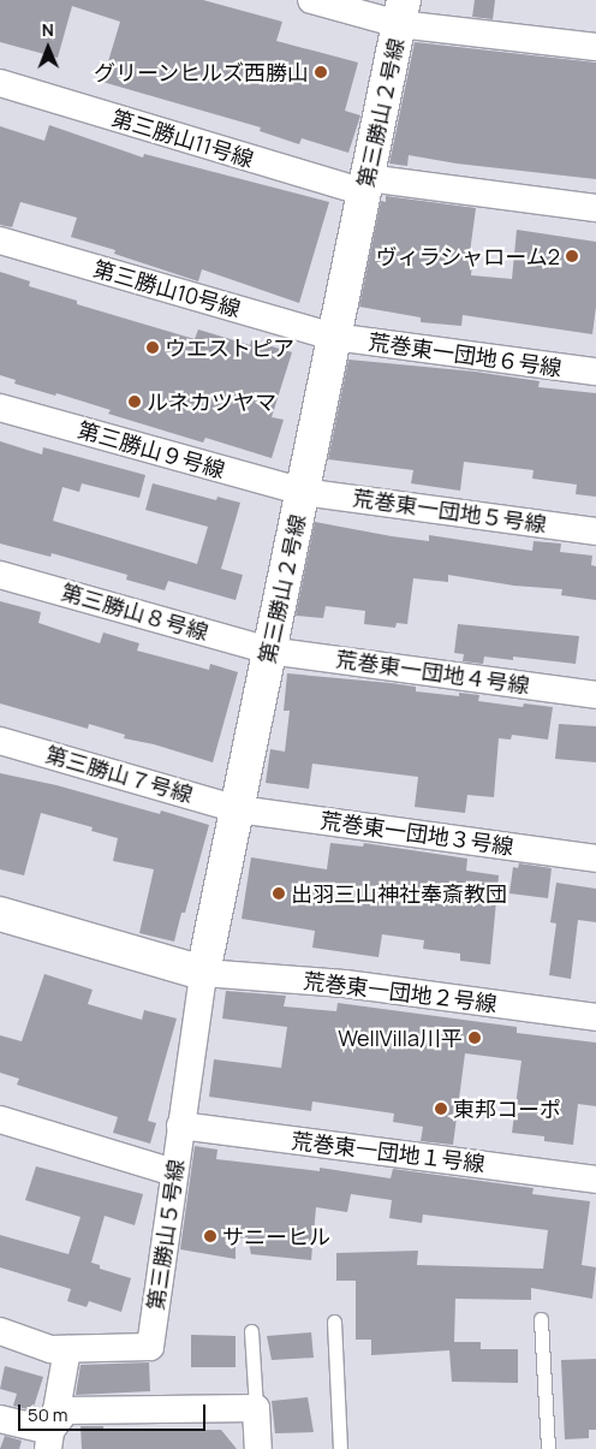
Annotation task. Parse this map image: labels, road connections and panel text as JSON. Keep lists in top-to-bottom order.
{
  "streets": {
    "street": [
      "第三勝山２号線",
      "第三勝山11号線",
      "第三勝山10号線",
      "荒巻東一団地６号線",
      "第三勝山９号線",
      "荒巻東一団地５号線",
      "第三勝山８号線",
      "荒巻東一団地４号線",
      "第三勝山７号線",
      "荒巻東一団地３号線",
      "荒巻東一団地２号線",
      "荒巻東一団地１号線",
      "第三勝山５号線"
    ]
  },
  "crossings": [
    ["第三勝山２号線", "第三勝山11号線"],
    ["第三勝山２号線", "第三勝山10号線"],
    ["第三勝山２号線", "荒巻東一団地６号線"],
    ["第三勝山２号線", "第三勝山９号線"],
    ["第三勝山２号線", "荒巻東一団地５号線"],
    ["第三勝山２号線", "第三勝山８号線"],
    ["第三勝山２号線", "荒巻東一団地４号線"],
    ["第三勝山２号線", "第三勝山７号線"],
    ["第三勝山２号線", "荒巻東一団地３号線"],
    ["第三勝山２号線", "荒巻東一団地２号線"],
    ["第三勝山２号線", "第三勝山５号線"],
    ["第三勝山10号線", "荒巻東一団地６号線"],
    ["第三勝山９号線", "荒巻東一団地５号線"],
    ["第三勝山８号線", "荒巻東一団地４号線"],
    ["第三勝山７号線", "荒巻東一団地３号線"],
    ["荒巻東一団地２号線", "第三勝山５号線"],
    ["荒巻東一団地１号線", "第三勝山５号線"]
  ],
  "places": [
    "グリーンヒルズ西勝山",
    "ヴィラシャローム2",
    "ウエストピア",
    "ルネカツヤマ",
    "出羽三山神社奉斎教団",
    "WellVilla川平",
    "東邦コーポ",
    "サニーヒル"
  ],
  "scale_bar": "50 m",
  "north": "top"
}
